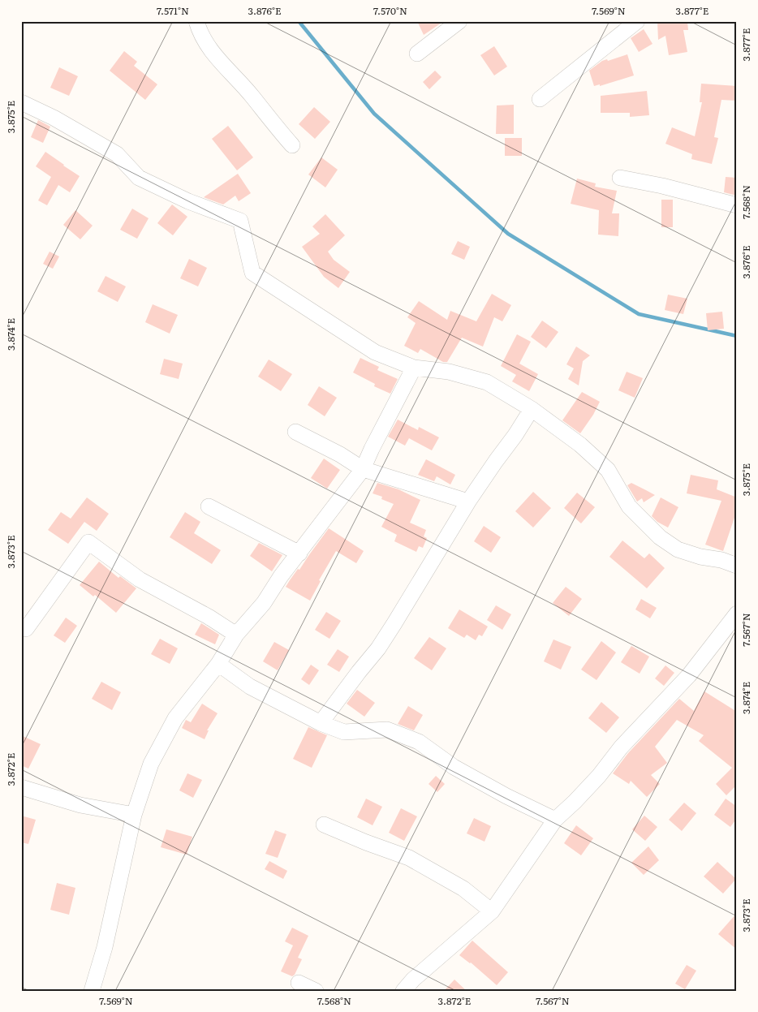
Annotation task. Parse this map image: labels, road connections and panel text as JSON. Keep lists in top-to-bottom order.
{
  "coordinates": [
    "7.571°N",
    "3.876°E",
    "7.570°N",
    "7.569°N",
    "3.877°E",
    "3.875°E",
    "7.568°N",
    "3.874°E",
    "3.873°E",
    "7.567°N",
    "3.872°E"
  ]
}
